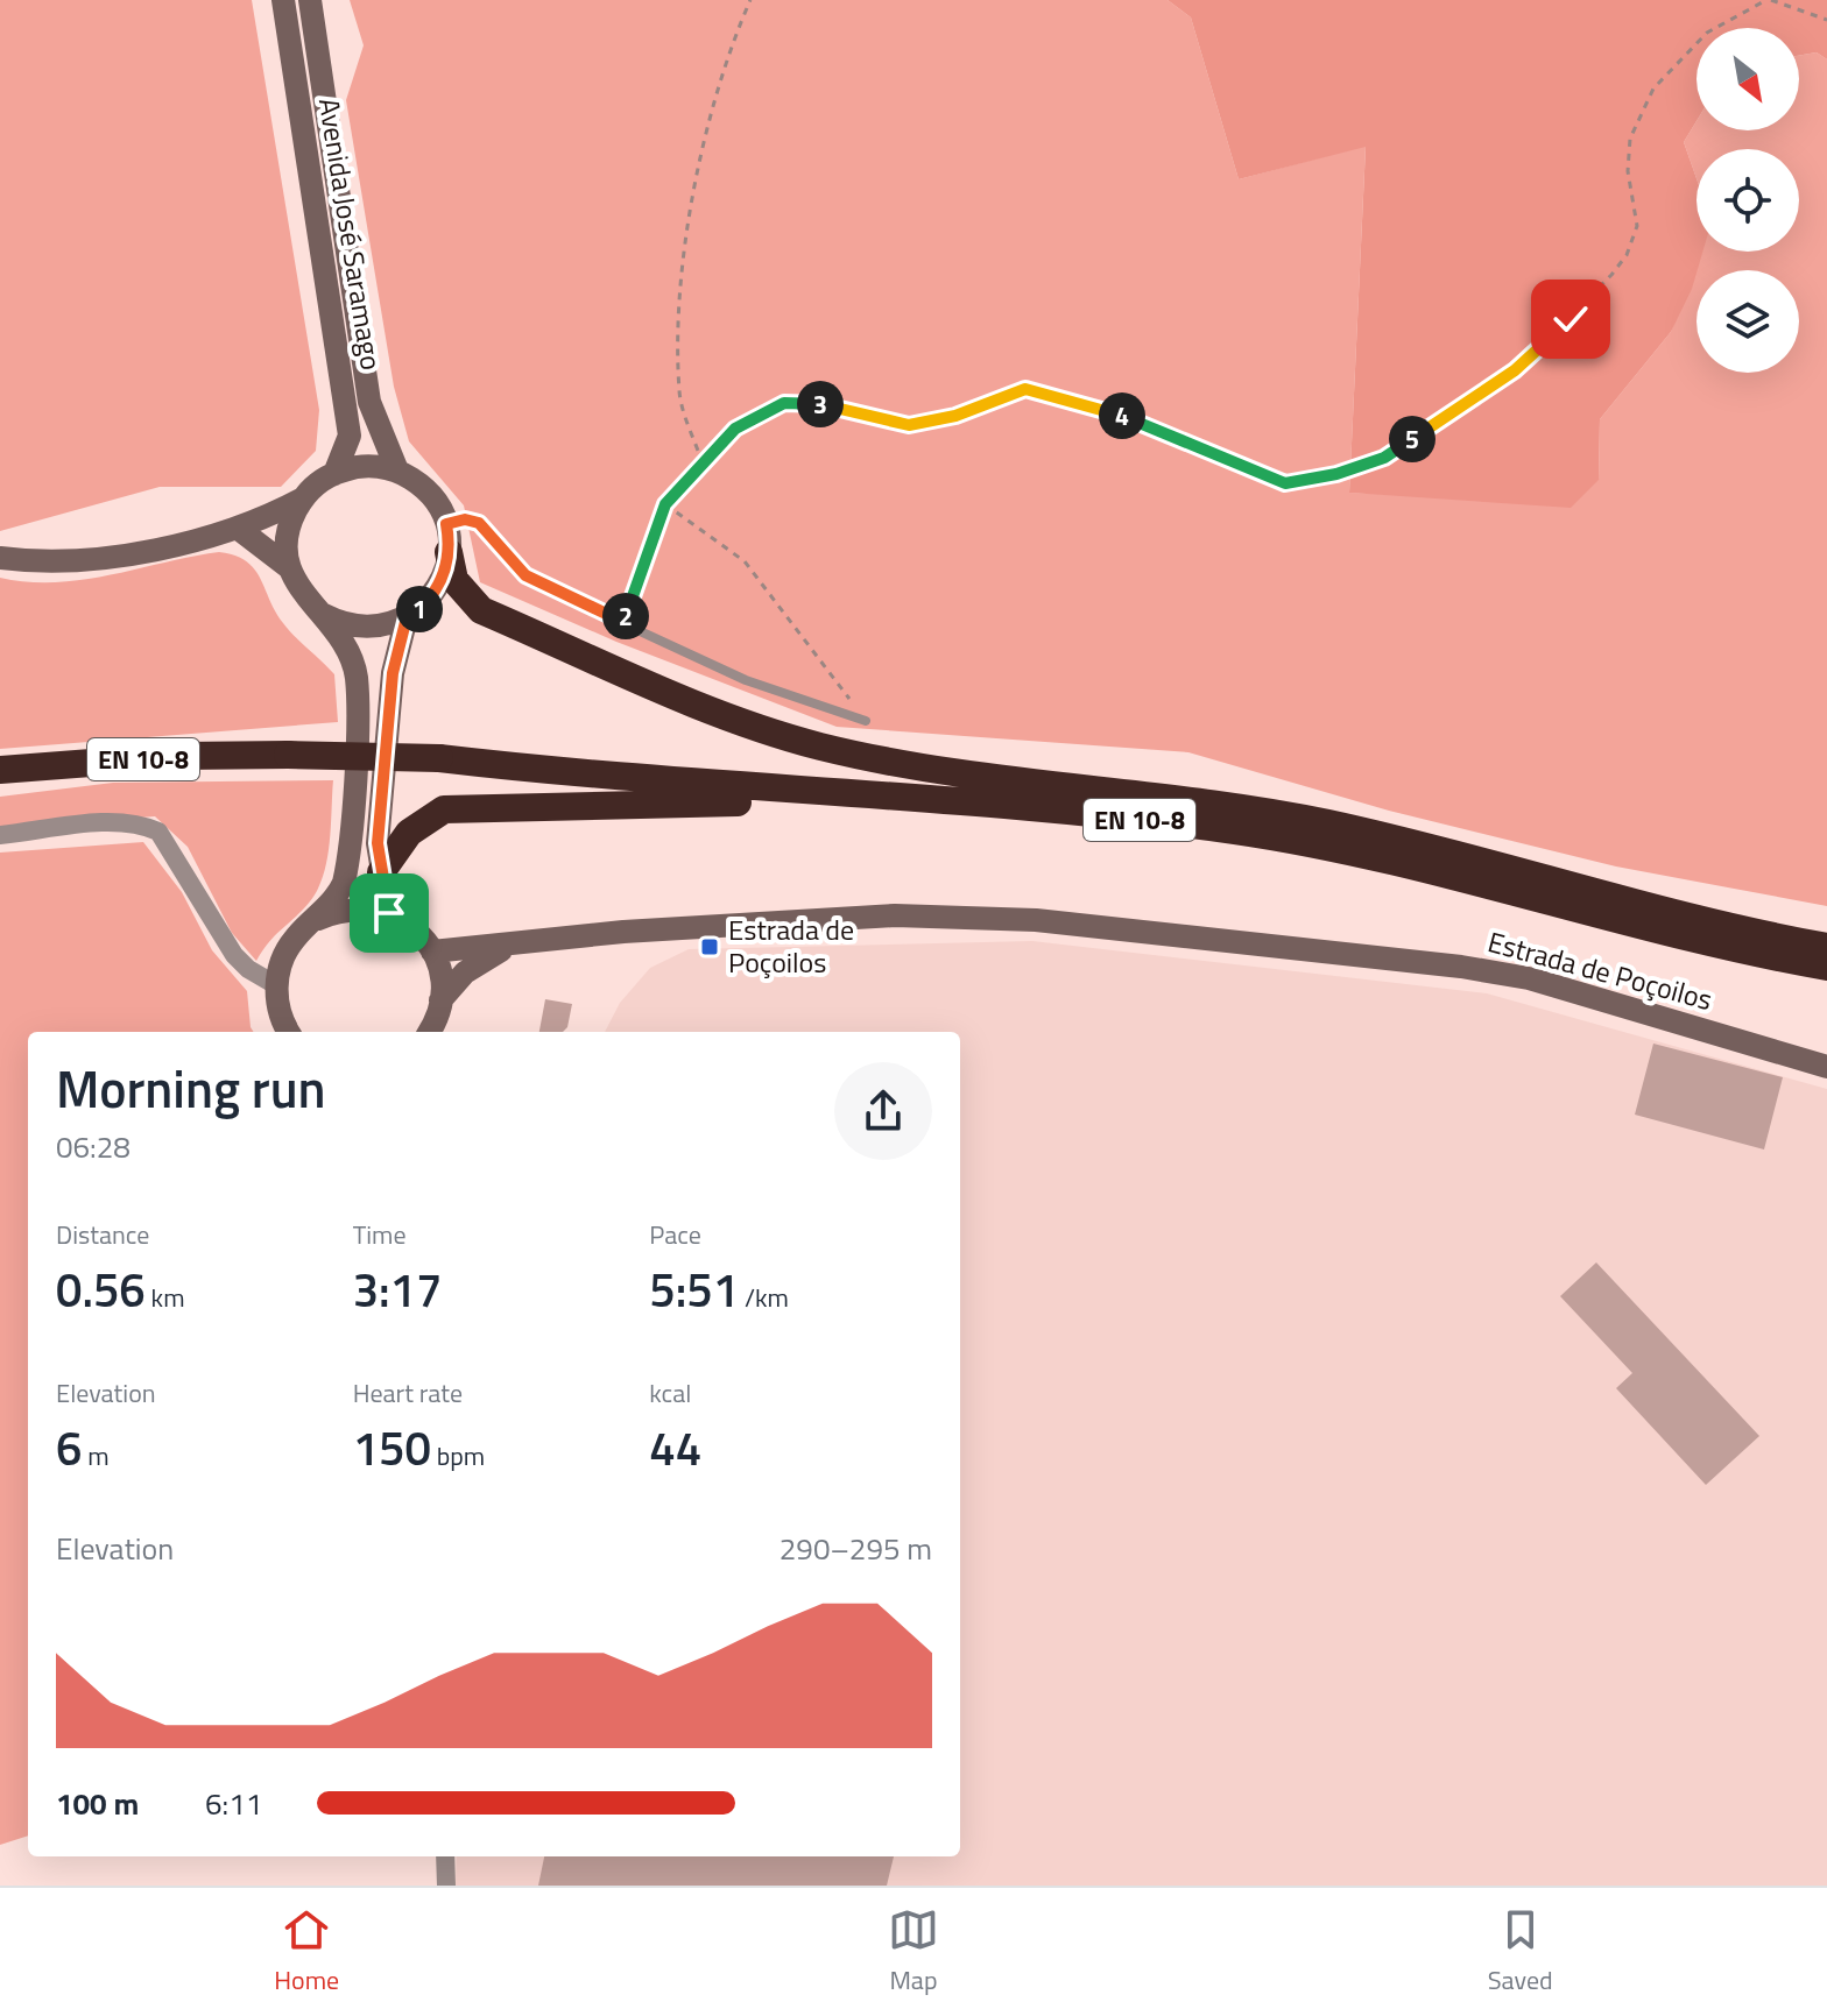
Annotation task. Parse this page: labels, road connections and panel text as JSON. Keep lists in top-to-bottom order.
{
  "streets": {
    "highway": ["EN 10-8"],
    "main road": ["Avenida José Saramago", "Estrada de Poçoilos"]
  },
  "places": {
    "transit": ["Estrada de Poçoilos"]
  },
  "north": "bottom right",
  "page": {
    "pins": [
      "3",
      "4",
      "5",
      "1",
      "2"
    ],
    "heading": ["Morning run", "06:28"],
    "stats": [
      ["Distance", "0.56 km"],
      ["Time", "3:17"],
      ["Pace", "5:51 /km"],
      ["Elevation", "6 m"],
      ["Heart rate", "150 bpm"],
      ["kcal", "44"]
    ],
    "chart": ["Elevation", "290–295 m"],
    "list": [
      {
        "name": "100 m",
        "note": "6:11"
      }
    ],
    "tabs": ["Home", "Map", "Saved"]
  }
}
